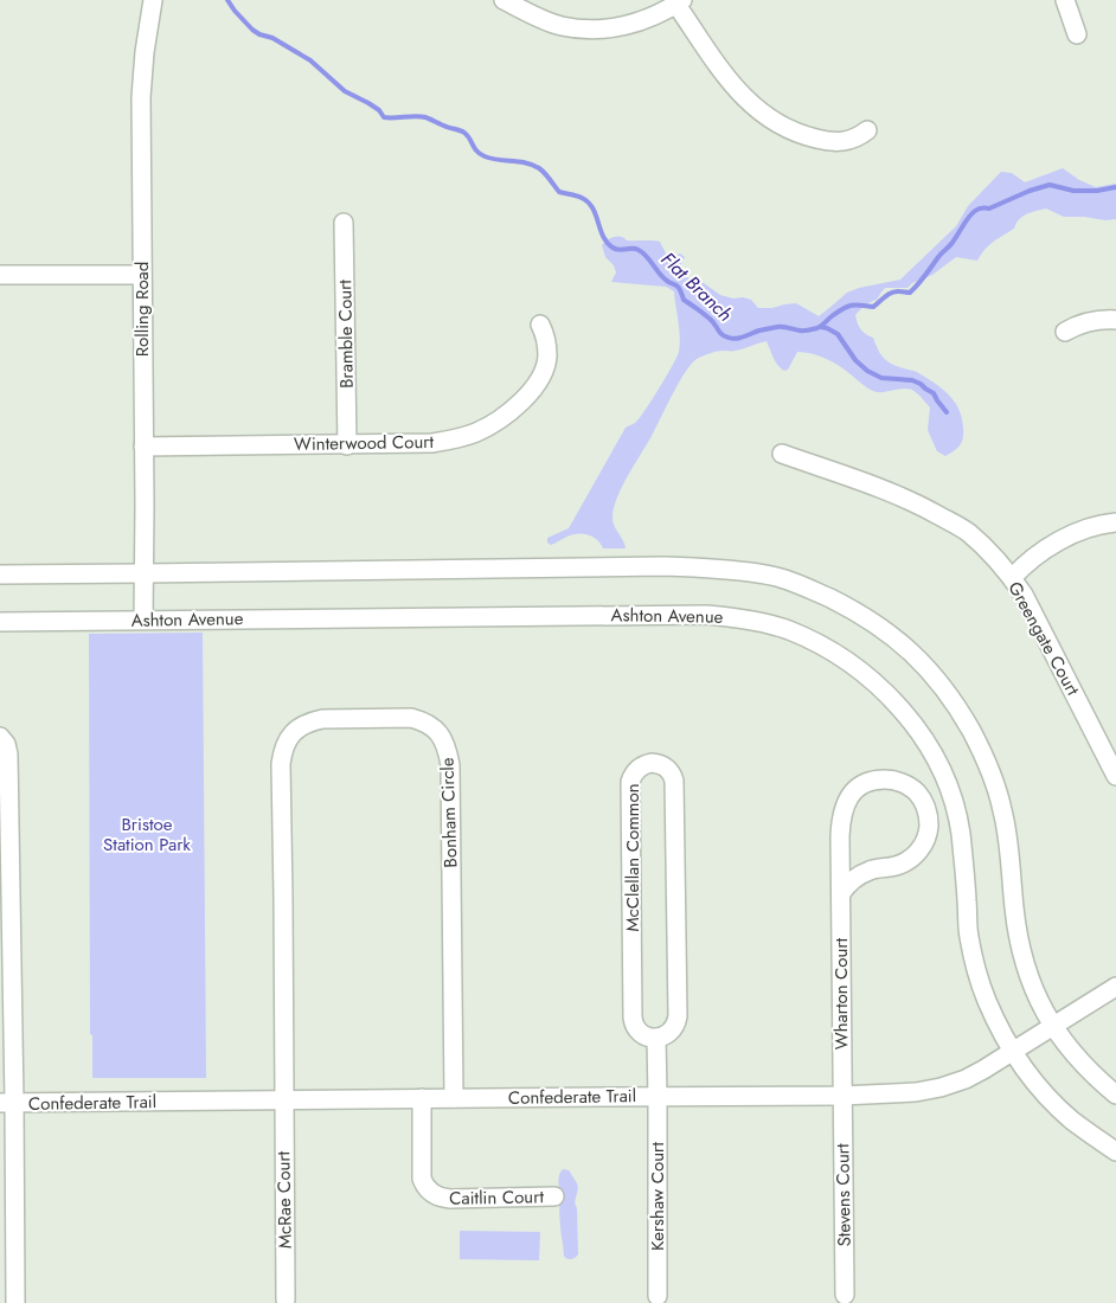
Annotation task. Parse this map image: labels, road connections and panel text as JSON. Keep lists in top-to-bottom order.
{
  "streets": {
    "street": [
      "Rolling Road",
      "Bramble Court",
      "Winterwood Court",
      "Ashton Avenue",
      "Greengate Court",
      "Bonham Circle",
      "McClellan Common",
      "Wharton Court",
      "Confederate Trail",
      "Stevens Court",
      "Kershaw Court",
      "Caitlin Court",
      "McRae Court"
    ]
  },
  "crossings": [
    ["Rolling Road", "Winterwood Court"],
    ["Rolling Road", "Ashton Avenue"],
    ["Bramble Court", "Winterwood Court"],
    ["Ashton Avenue", "Confederate Trail"],
    ["Bonham Circle", "Confederate Trail"],
    ["Bonham Circle", "McRae Court"],
    ["Wharton Court", "Confederate Trail"],
    ["Wharton Court", "Stevens Court"],
    ["Confederate Trail", "Stevens Court"],
    ["Confederate Trail", "Kershaw Court"],
    ["Confederate Trail", "Caitlin Court"],
    ["Confederate Trail", "McRae Court"]
  ],
  "water": ["Flat Branch"],
  "parks": ["Bristoe Station Park"]
}
